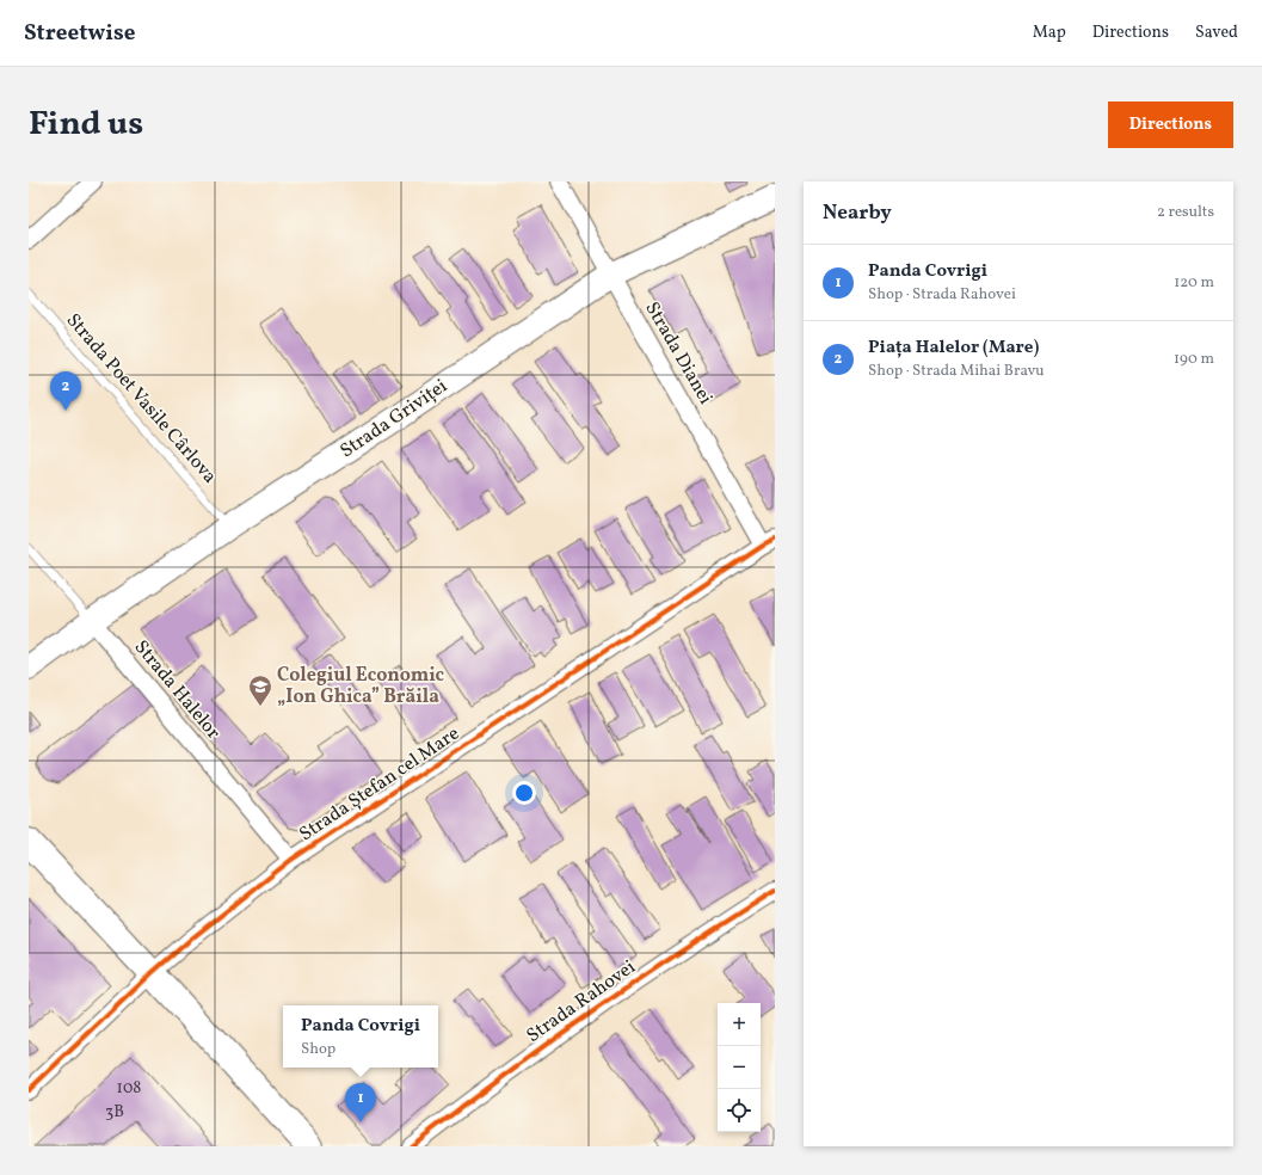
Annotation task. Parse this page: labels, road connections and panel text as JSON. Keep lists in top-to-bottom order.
{
  "streets": {
    "main road": ["Strada Griviței"],
    "street": [
      "Strada Dianei",
      "Strada Halelor",
      "Strada Ștefan cel Mare",
      "Strada Rahovei"
    ],
    "lane": ["Strada Poet Vasile Cârlova"]
  },
  "crossings": [
    ["Strada Dianei", "Strada Griviței"],
    ["Strada Dianei", "Strada Ștefan cel Mare"],
    ["Strada Poet Vasile Cârlova", "Strada Griviței"],
    ["Strada Griviței", "Strada Halelor"],
    ["Strada Halelor", "Strada Ștefan cel Mare"]
  ],
  "places": {
    "school or university": ["Colegiul Economic „Ion Ghica” Brăila"]
  },
  "house_numbers": ["108", "3B"],
  "page": {
    "header": "Streetwise",
    "nav": ["Map", "Directions", "Saved"],
    "title": "Find us",
    "buttons": "Directions",
    "heading": ["Nearby", "2 results"],
    "list": [
      {
        "mark": "1",
        "name": "Panda Covrigi",
        "note": "Shop · Strada Rahovei",
        "value": "120 m"
      },
      {
        "mark": "2",
        "name": "Piața Halelor (Mare)",
        "note": "Shop · Strada Mihai Bravu",
        "value": "190 m"
      }
    ],
    "pins": ["2", "1"],
    "map_buttons": ["+", "−"],
    "popup": ["Panda Covrigi", "Shop"]
  }
}
